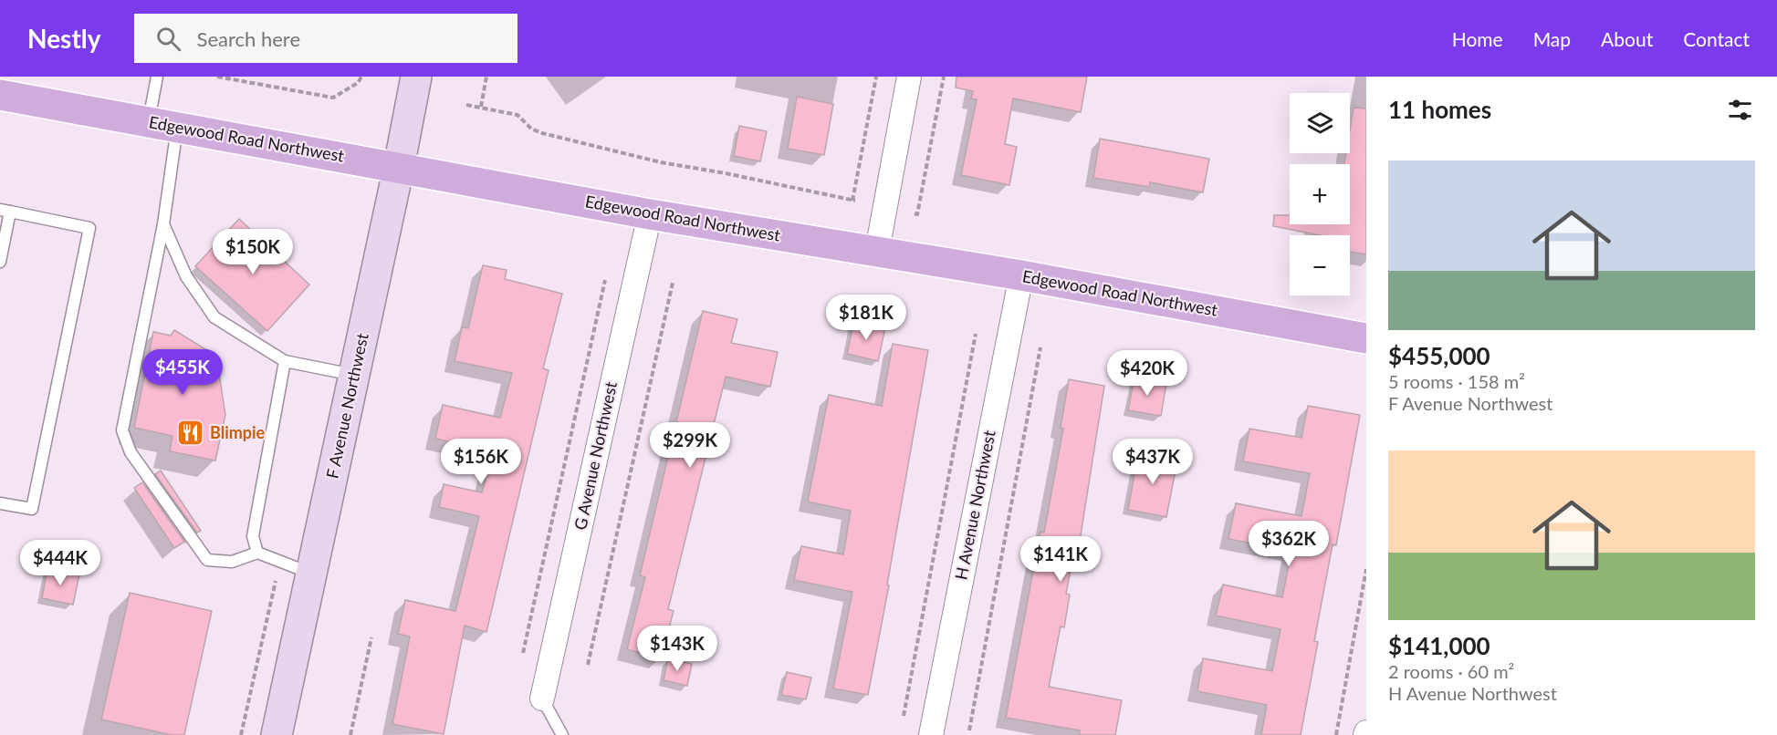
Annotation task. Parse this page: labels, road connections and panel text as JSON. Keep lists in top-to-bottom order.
{
  "streets": {
    "main road": ["Edgewood Road Northwest", "F Avenue Northwest"],
    "street": ["G Avenue Northwest", "H Avenue Northwest"]
  },
  "crossings": [
    ["Edgewood Road Northwest", "F Avenue Northwest"],
    ["Edgewood Road Northwest", "G Avenue Northwest"],
    ["Edgewood Road Northwest", "H Avenue Northwest"]
  ],
  "places": {
    "restaurant": ["Blimpie"]
  },
  "page": {
    "header": "Nestly",
    "search": "Search here",
    "nav": [
      "Home",
      "Map",
      "About",
      "Contact"
    ],
    "heading": "11 homes",
    "map_buttons": ["+", "−"],
    "list": [
      {
        "name": "$455,000",
        "note": "5 rooms · 158 m² · F Avenue Northwest"
      },
      {
        "name": "$141,000",
        "note": "2 rooms · 60 m² · H Avenue Northwest"
      }
    ],
    "price": [
      "$150K",
      "$181K",
      "$455K",
      "$420K",
      "$299K",
      "$156K",
      "$437K",
      "$362K",
      "$141K",
      "$444K",
      "$143K"
    ]
  }
}
